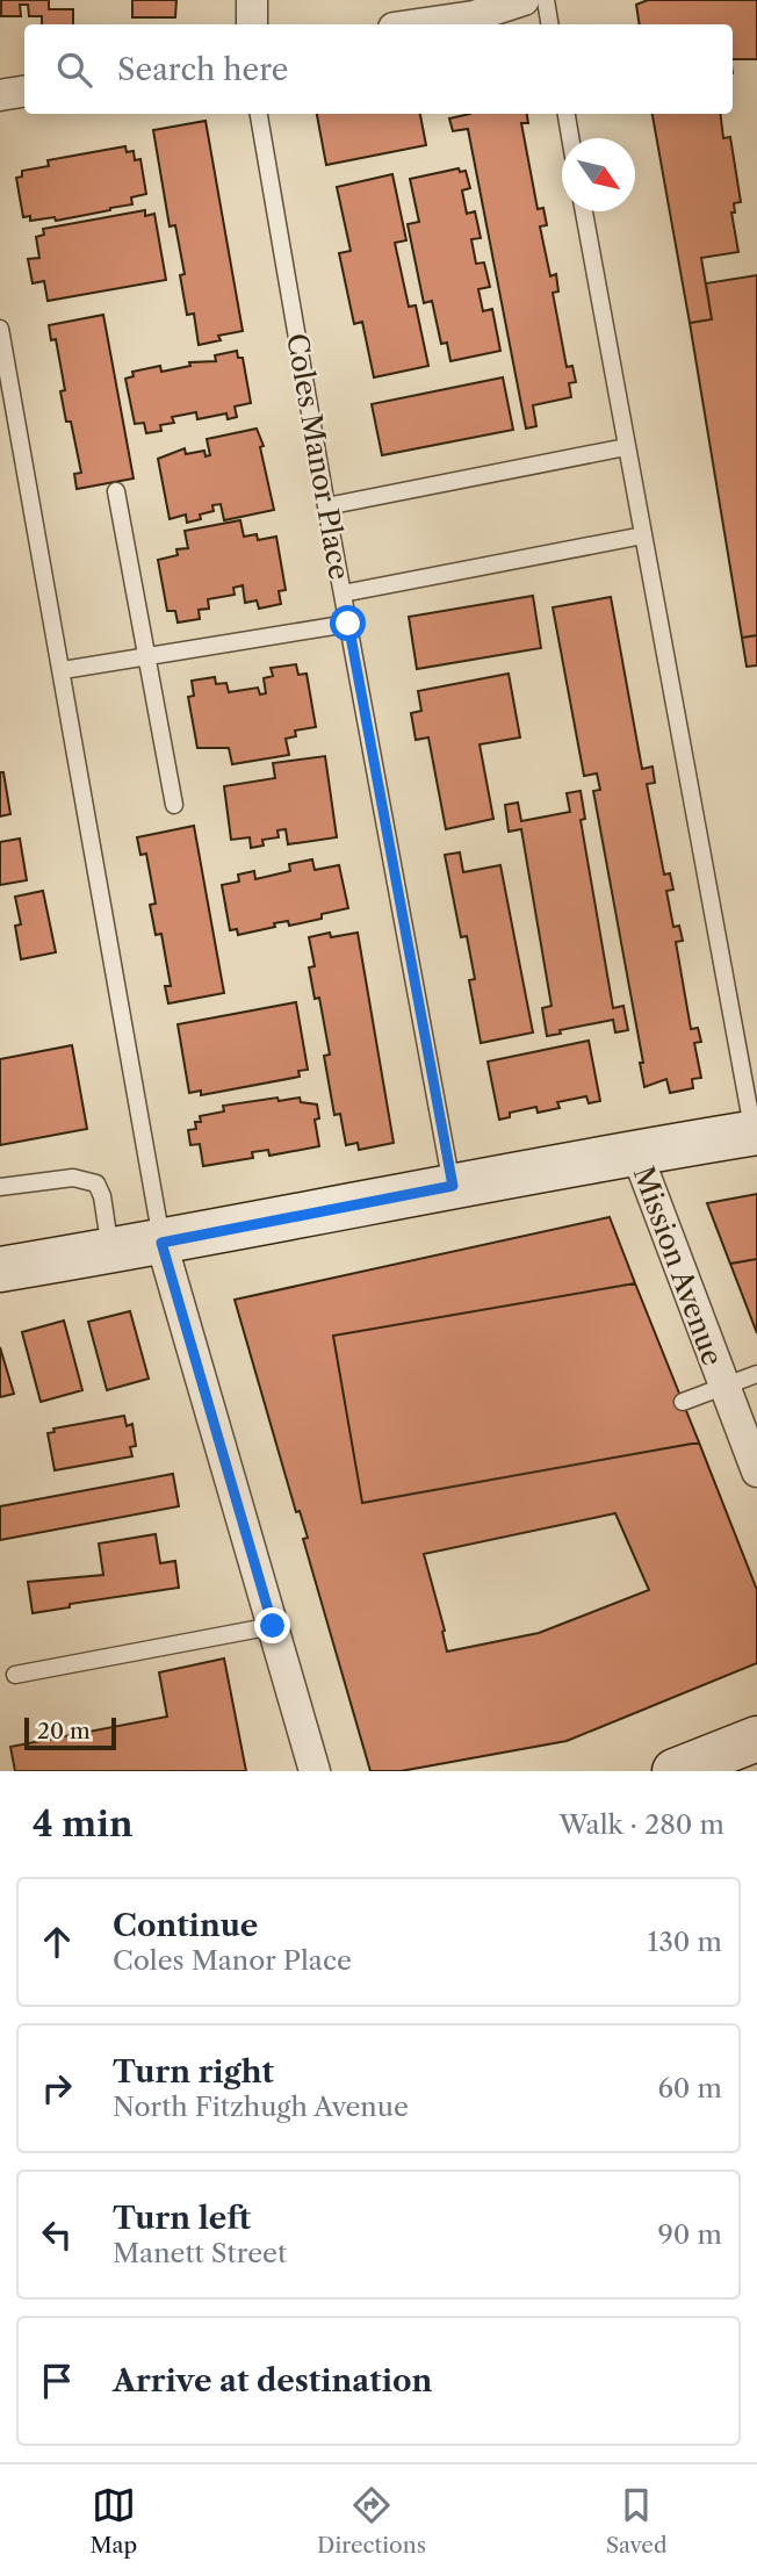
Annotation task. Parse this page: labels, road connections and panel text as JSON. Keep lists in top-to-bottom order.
{
  "streets": {
    "street": ["Mission Avenue"],
    "lane": ["Coles Manor Place"]
  },
  "scale_bar": "20 m",
  "north": "bottom right",
  "page": {
    "search": "Search here",
    "scale": "20 m",
    "heading": ["4 min", "Walk · 280 m"],
    "list": [
      ["Continue", "Coles Manor Place", "130 m"],
      ["Turn right", "North Fitzhugh Avenue", "60 m"],
      ["Turn left", "Manett Street", "90 m"],
      "Arrive at destination"
    ],
    "nav": ["Map", "Directions", "Saved"]
  }
}
